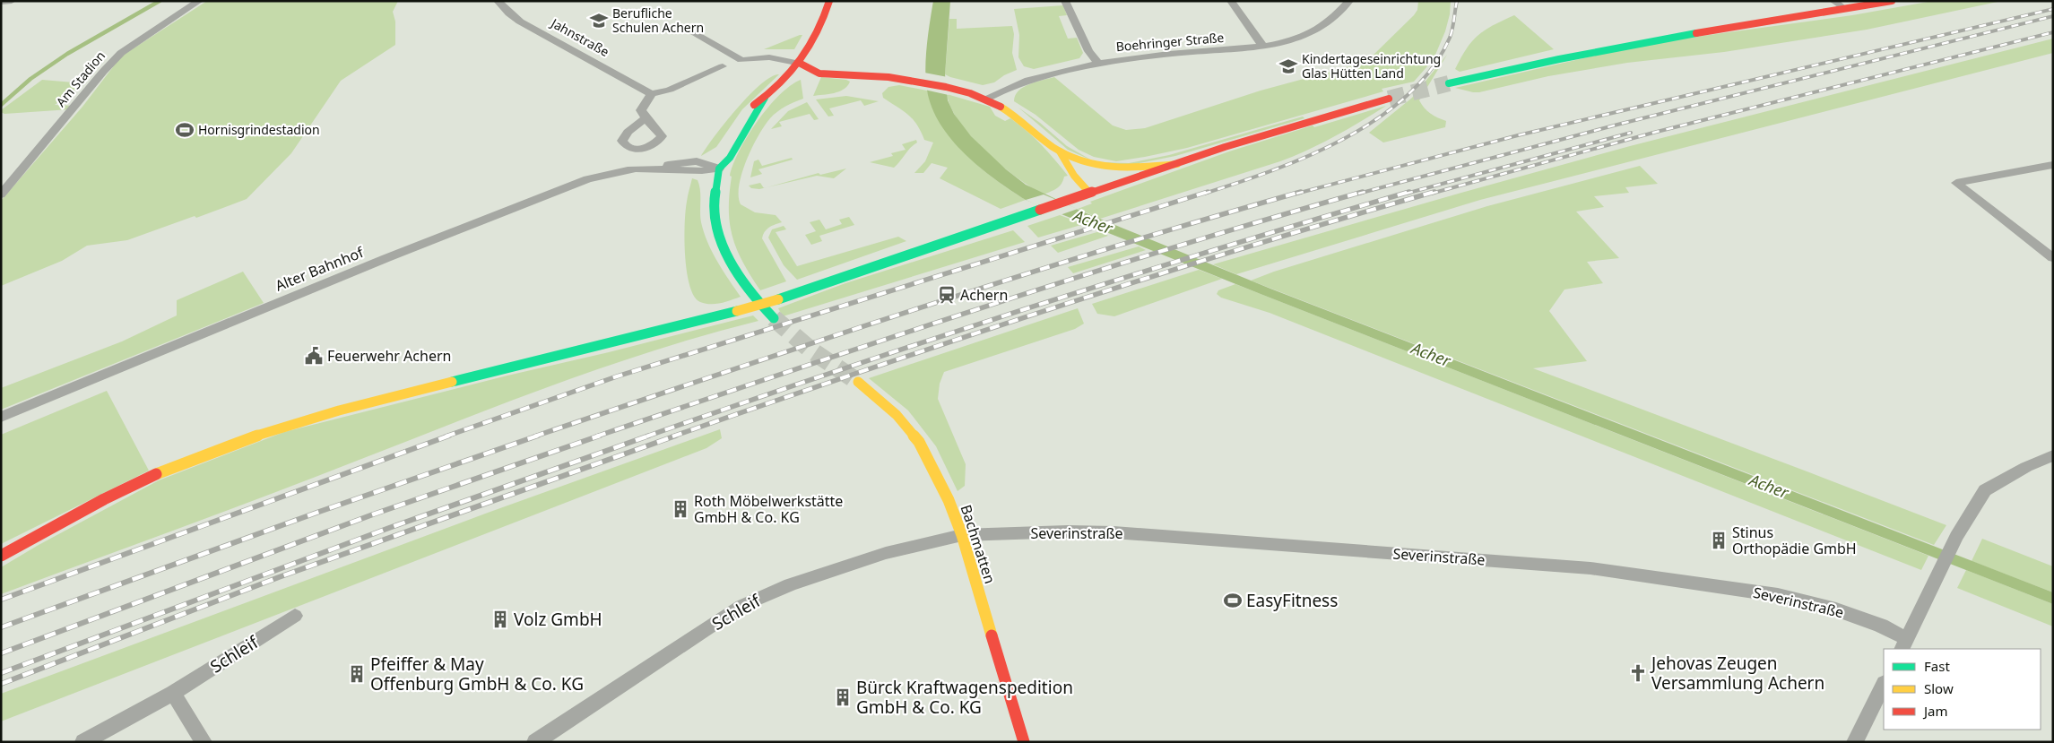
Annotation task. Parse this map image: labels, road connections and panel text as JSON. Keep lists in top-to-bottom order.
{
  "streets": {
    "main road": ["Bachmatten"],
    "street": [
      "Jahnstraße",
      "Boehringer Straße",
      "Am Stadion",
      "Alter Bahnhof",
      "Severinstraße",
      "Schleif"
    ]
  },
  "crossings": [
    ["Severinstraße", "Bachmatten"],
    ["Severinstraße", "Schleif"],
    ["Bachmatten", "Schleif"]
  ],
  "water": ["Acher"],
  "places": {
    "school or university": ["Berufliche Schulen Achern", "Kindertageseinrichtung Glas Hütten Land"],
    "sports": ["Hornisgrindestadion", "EasyFitness"],
    "station": ["Achern"],
    "public building": ["Feuerwehr Achern"],
    "building": [
      "Roth Möbelwerkstätte GmbH & Co. KG",
      "Stinus Orthopädie GmbH",
      "Volz GmbH",
      "Pfeiffer & May Offenburg GmbH & Co. KG",
      "Bürck Kraftwagenspedition GmbH & Co. KG"
    ],
    "church": ["Jehovas Zeugen Versammlung Achern"]
  },
  "legend": ["Fast", "Slow", "Jam"]
}
